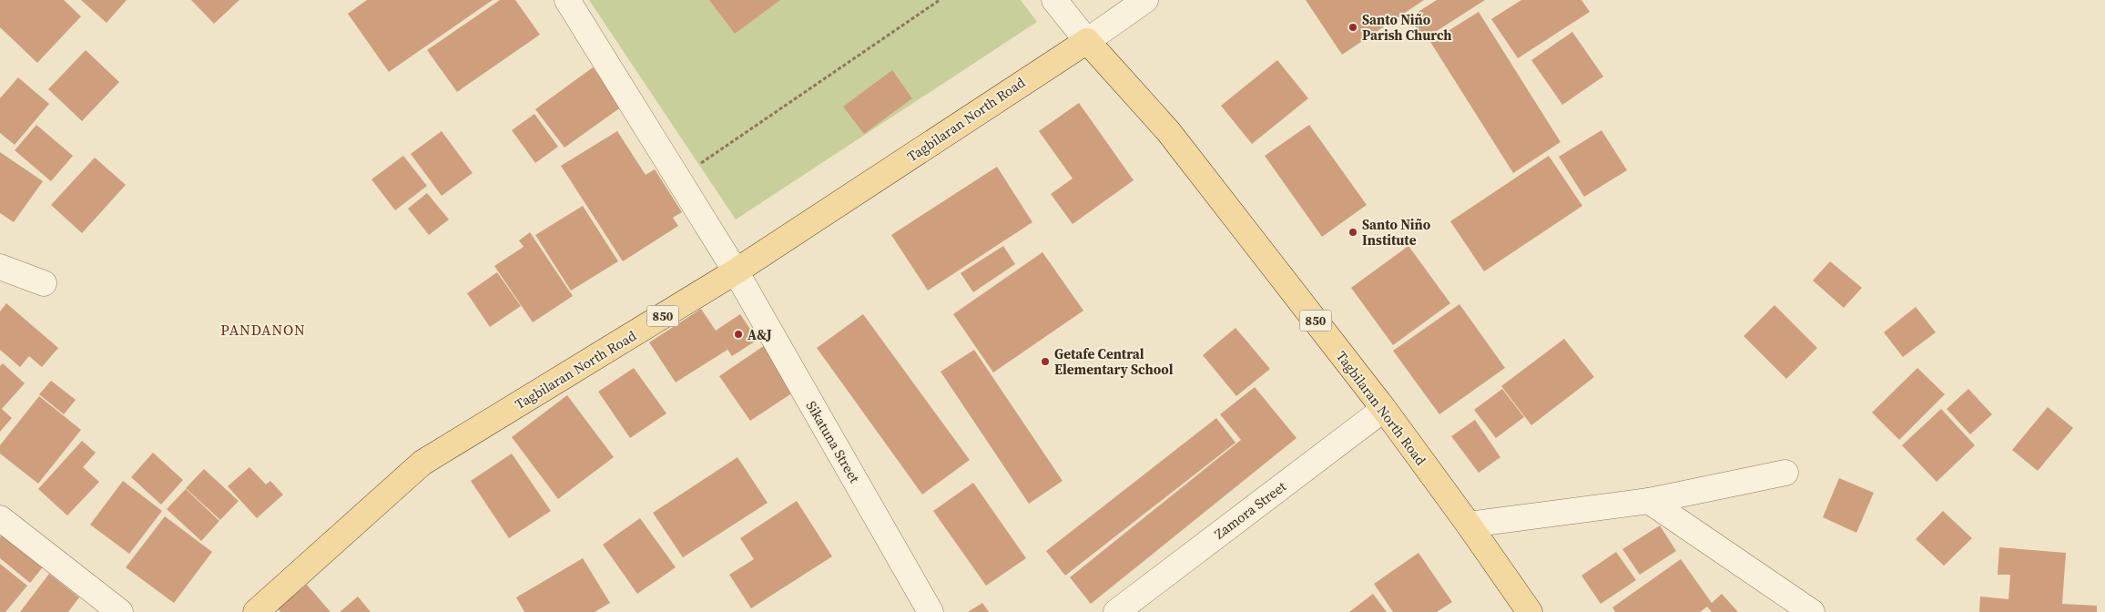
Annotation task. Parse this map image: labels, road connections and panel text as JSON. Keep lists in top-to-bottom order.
{
  "streets": {
    "main road": ["Tagbilaran North Road", "850"],
    "street": ["Sikatuna Street", "Zamora Street"]
  },
  "crossings": [
    ["Tagbilaran North Road", "Sikatuna Street"],
    ["Tagbilaran North Road", "Zamora Street"]
  ],
  "districts": ["PANDANON"],
  "places": [
    "Santo Niño Parish Church",
    "Santo Niño Institute",
    "A&J",
    "Getafe Central Elementary School"
  ]
}
